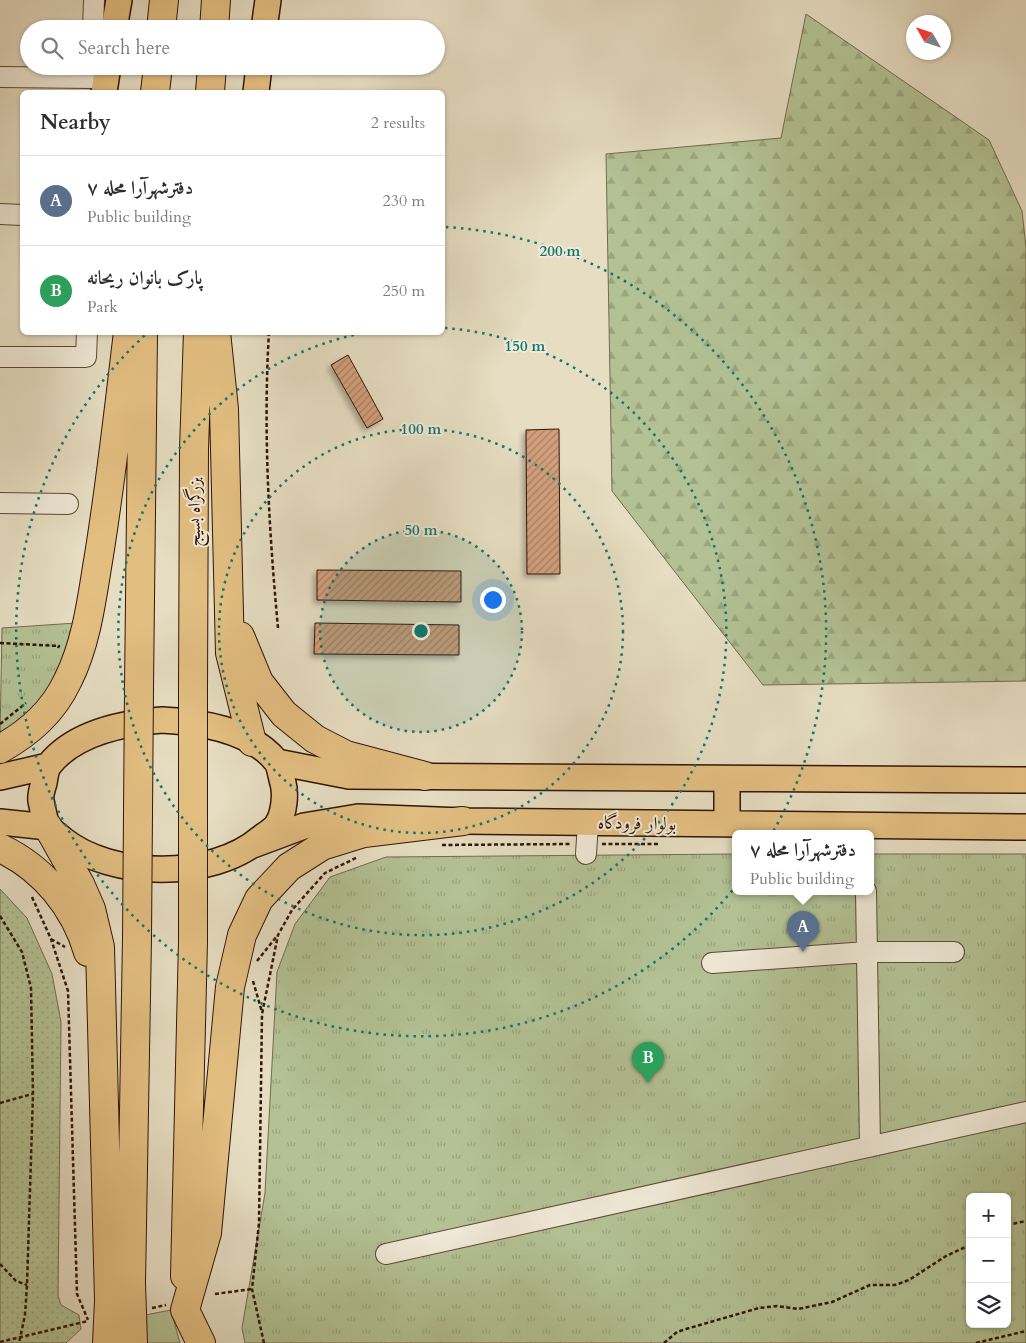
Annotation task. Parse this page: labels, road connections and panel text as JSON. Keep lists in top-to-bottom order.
{
  "streets": {
    "highway": ["بزرگراه بسیج"],
    "main road": ["بولوار فرودگاه"]
  },
  "north": "top left",
  "page": {
    "search": "Search here",
    "heading": ["Nearby", "2 results"],
    "list": [
      {
        "mark": "A",
        "name": "دفترشهرآرا محله ۷",
        "note": "Public building",
        "value": "230 m"
      },
      {
        "mark": "B",
        "name": "پارک بانوان ریحانه",
        "note": "Park",
        "value": "250 m"
      }
    ],
    "popup": ["دفترشهرآرا محله ۷", "Public building"],
    "pins": ["A", "B"],
    "map_buttons": ["+", "−"]
  },
  "rings": [
    "200 m",
    "150 m",
    "100 m",
    "50 m"
  ]
}
